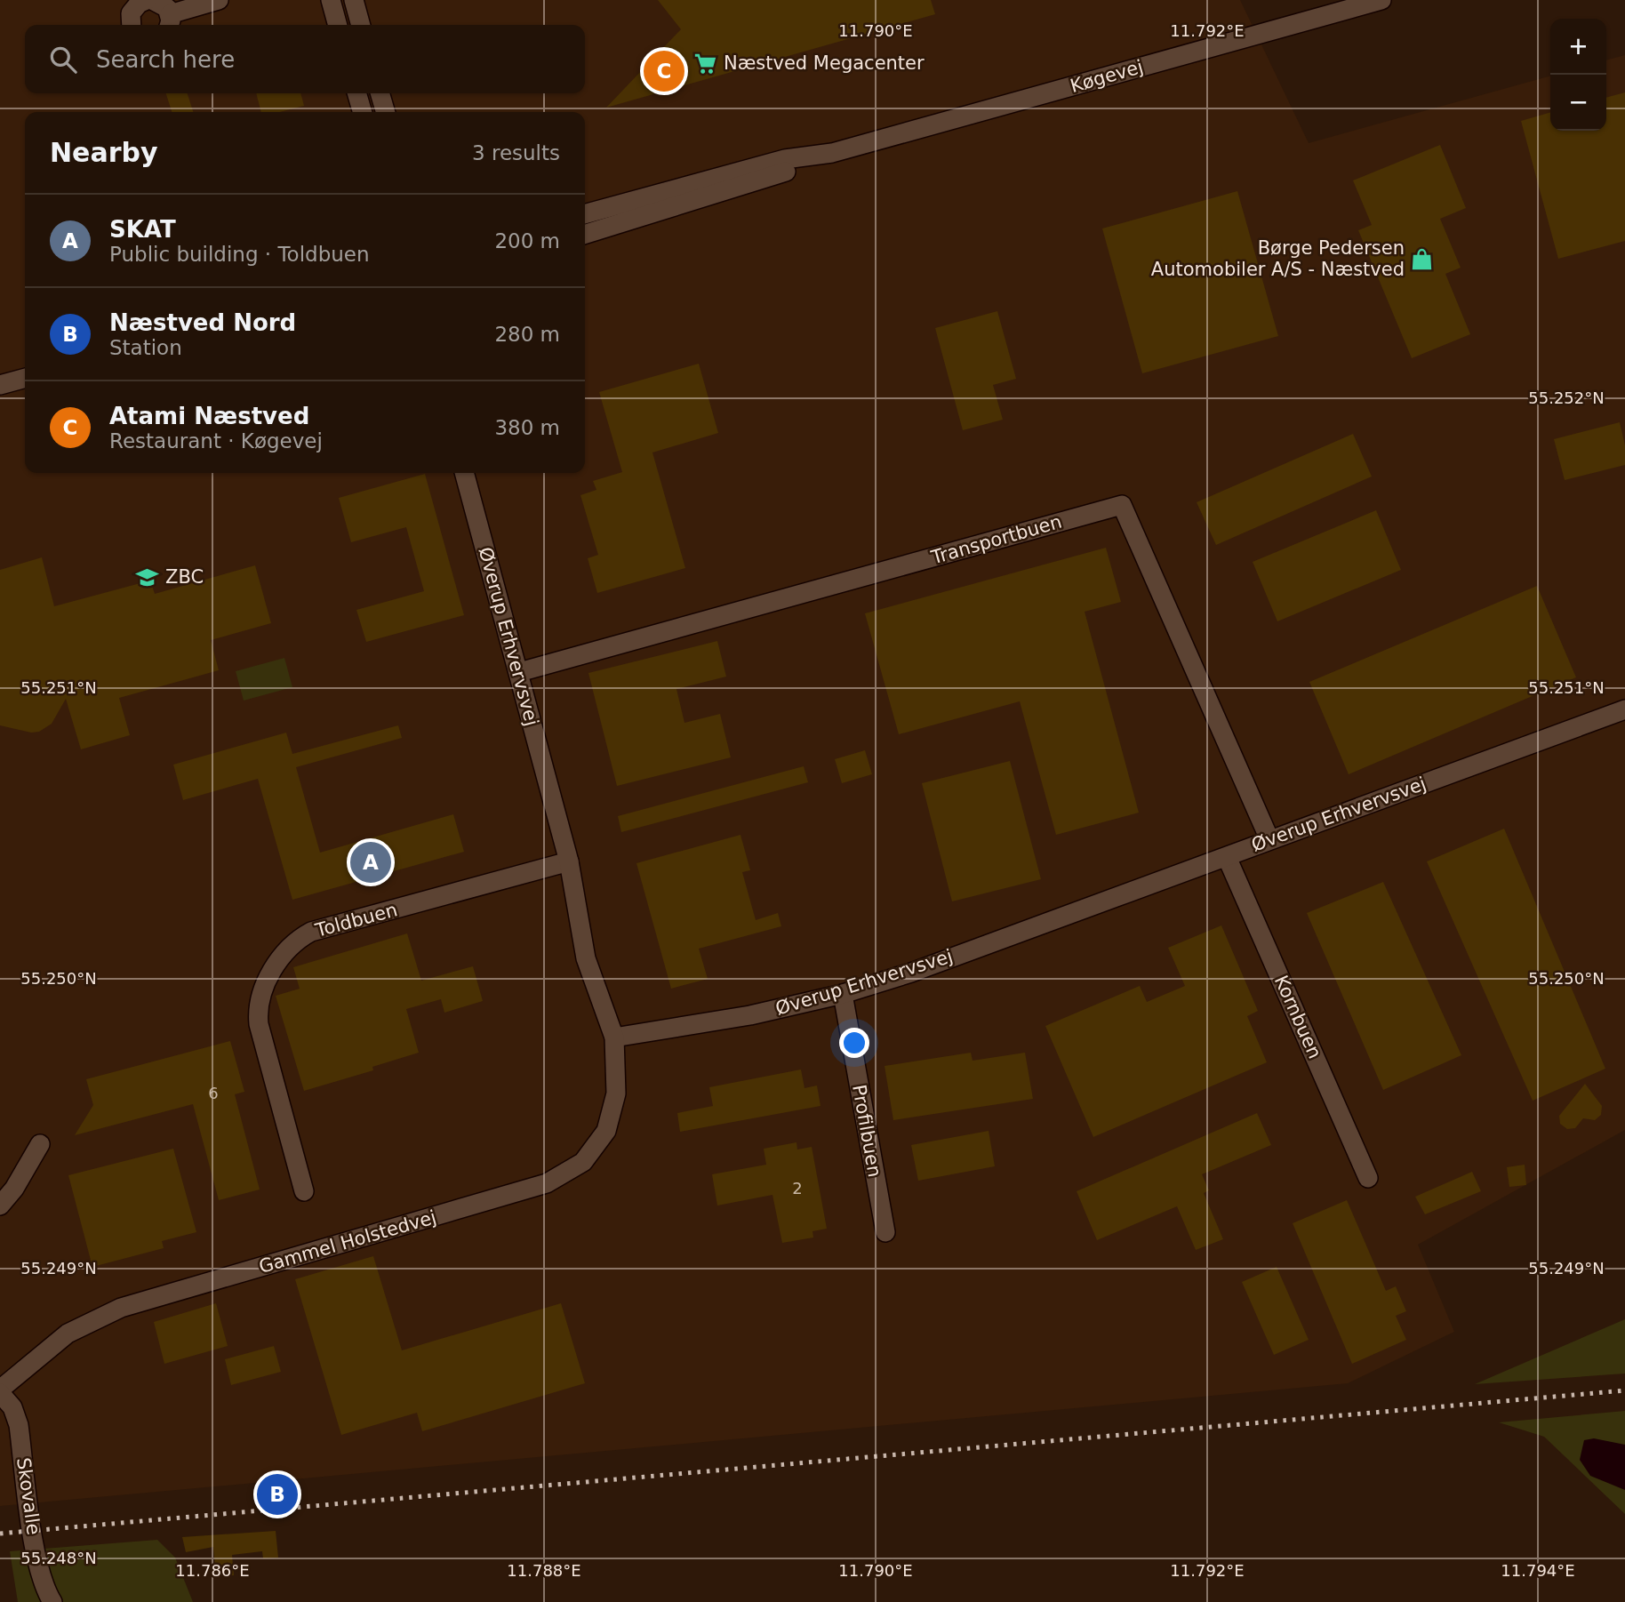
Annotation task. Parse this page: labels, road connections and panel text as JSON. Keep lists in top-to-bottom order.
{
  "streets": {
    "street": [
      "Køgevej",
      "Transportbuen",
      "Øverup Erhvervsvej",
      "Toldbuen",
      "Kornbuen",
      "Profilbuen",
      "Gammel Holstedvej",
      "Skovalle"
    ]
  },
  "crossings": [
    ["Transportbuen", "Øverup Erhvervsvej"],
    ["Øverup Erhvervsvej", "Toldbuen"],
    ["Øverup Erhvervsvej", "Kornbuen"],
    ["Øverup Erhvervsvej", "Profilbuen"],
    ["Øverup Erhvervsvej", "Gammel Holstedvej"],
    ["Gammel Holstedvej", "Skovalle"]
  ],
  "places": {
    "supermarket": ["Næstved Megacenter"],
    "shop": ["Børge Pedersen Automobiler A/S - Næstved"],
    "school or university": ["ZBC"]
  },
  "house_numbers": ["6", "2"],
  "page": {
    "map_buttons": ["+", "−"],
    "search": "Search here",
    "pins": ["C", "A", "B"],
    "heading": ["Nearby", "3 results"],
    "list": [
      {
        "mark": "A",
        "name": "SKAT",
        "note": "Public building · Toldbuen",
        "value": "200 m"
      },
      {
        "mark": "B",
        "name": "Næstved Nord",
        "note": "Station",
        "value": "280 m"
      },
      {
        "mark": "C",
        "name": "Atami Næstved",
        "note": "Restaurant · Køgevej",
        "value": "380 m"
      }
    ]
  },
  "coordinates": [
    "11.790°E",
    "11.792°E",
    "55.252°N",
    "55.251°N",
    "55.250°N",
    "55.249°N",
    "55.248°N",
    "11.786°E",
    "11.788°E",
    "11.794°E"
  ]
}
